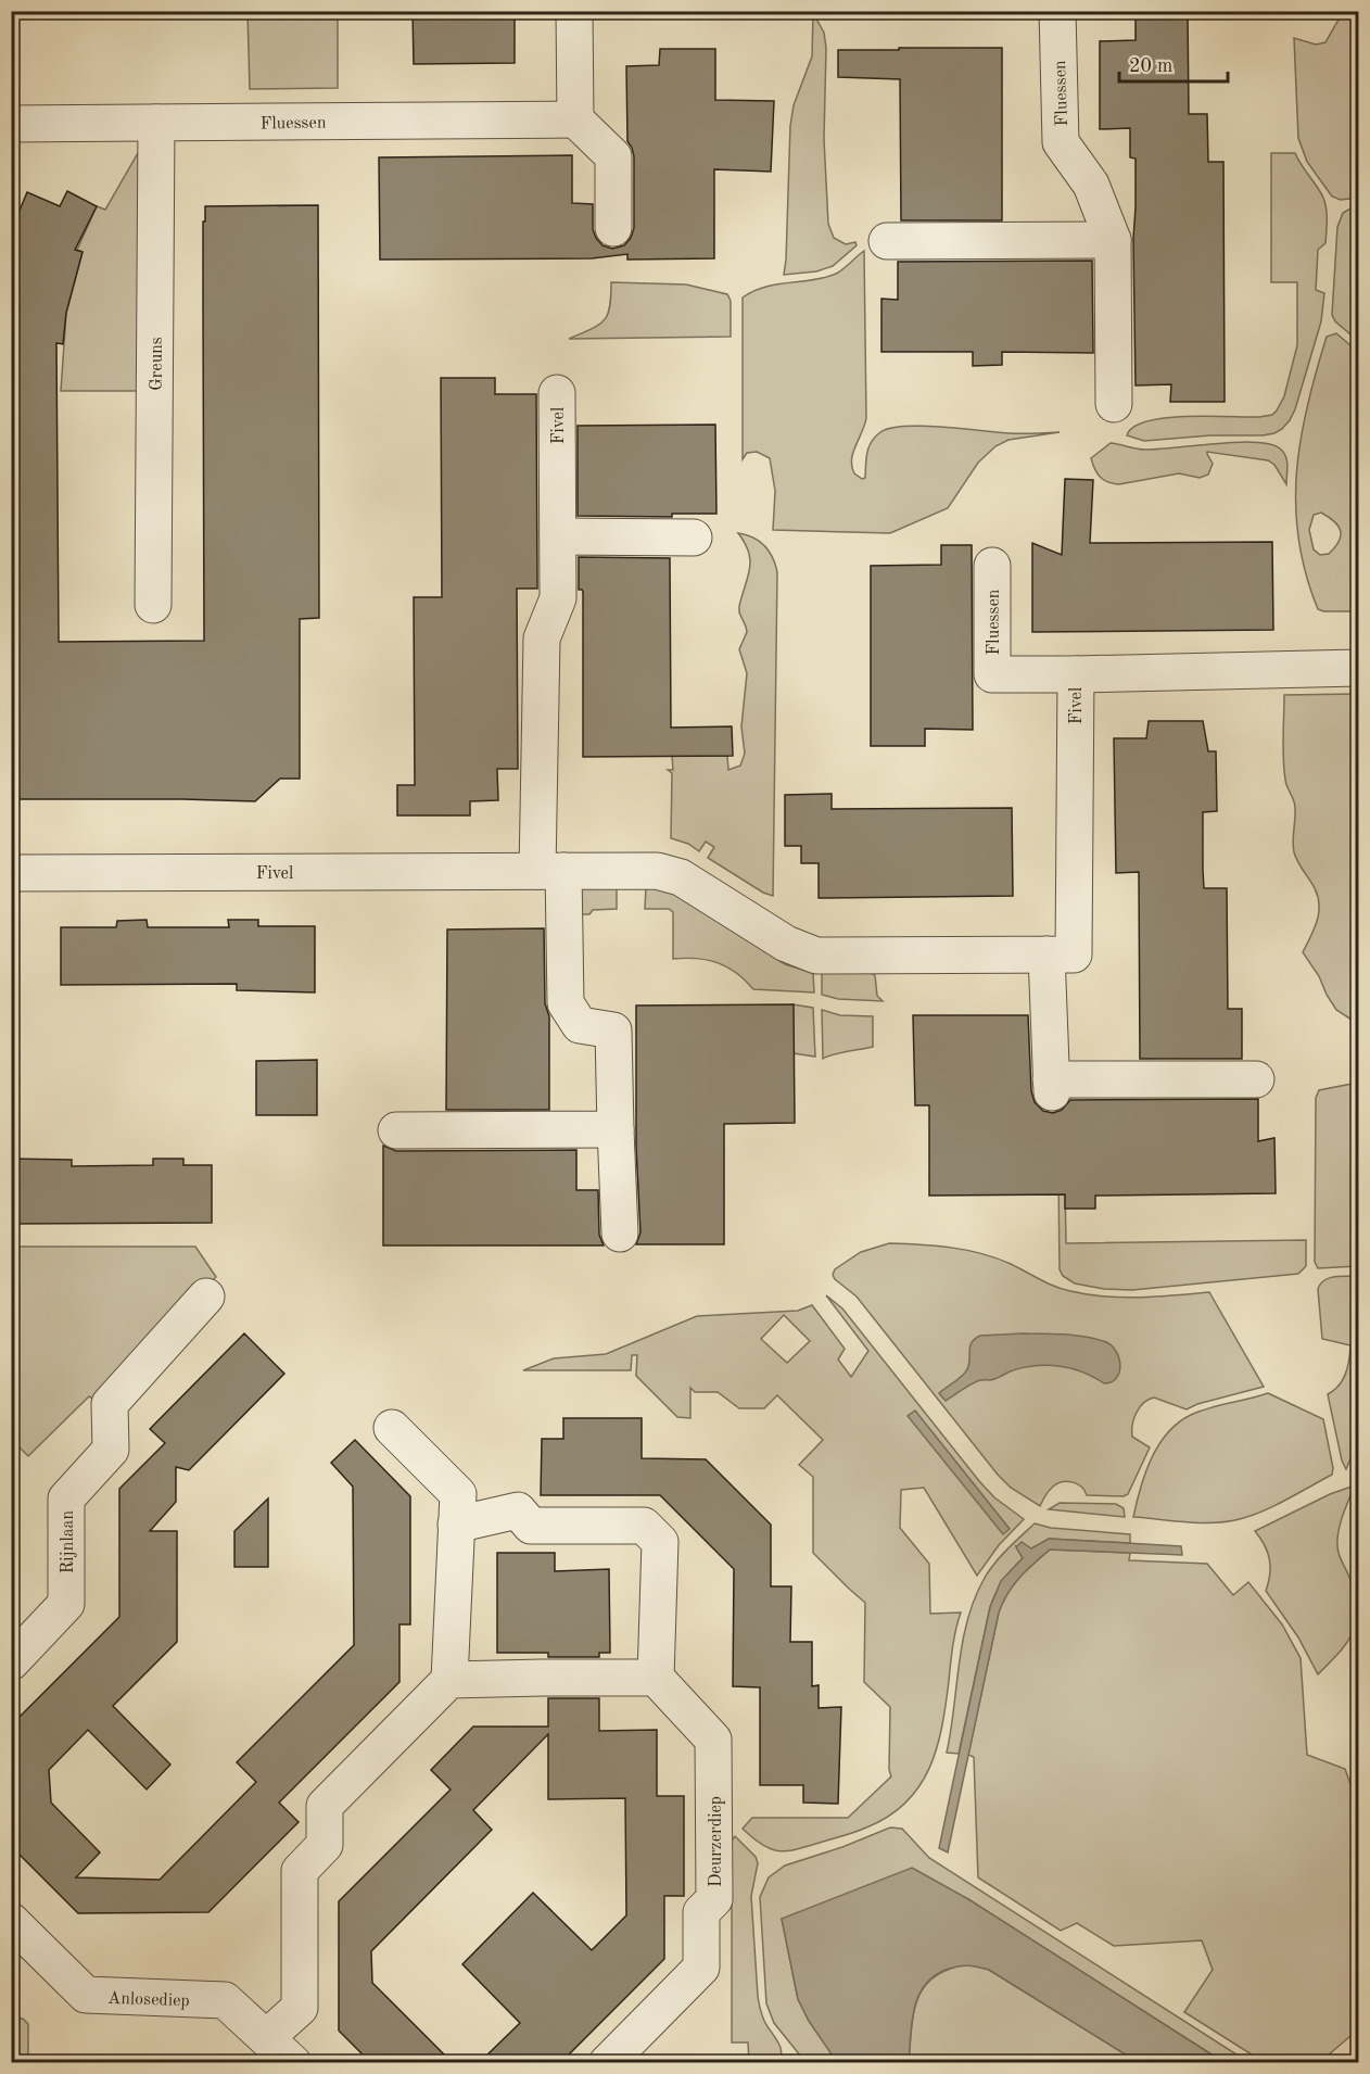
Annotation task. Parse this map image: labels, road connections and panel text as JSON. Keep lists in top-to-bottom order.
{
  "streets": {
    "street": [
      "Fluessen",
      "Greuns",
      "Fivel",
      "Rijnlaan",
      "Deurzerdiep",
      "Anlosediep"
    ]
  },
  "crossings": [
    ["Fluessen", "Greuns"],
    ["Fluessen", "Fivel"]
  ],
  "scale_bar": "20 m"
}
